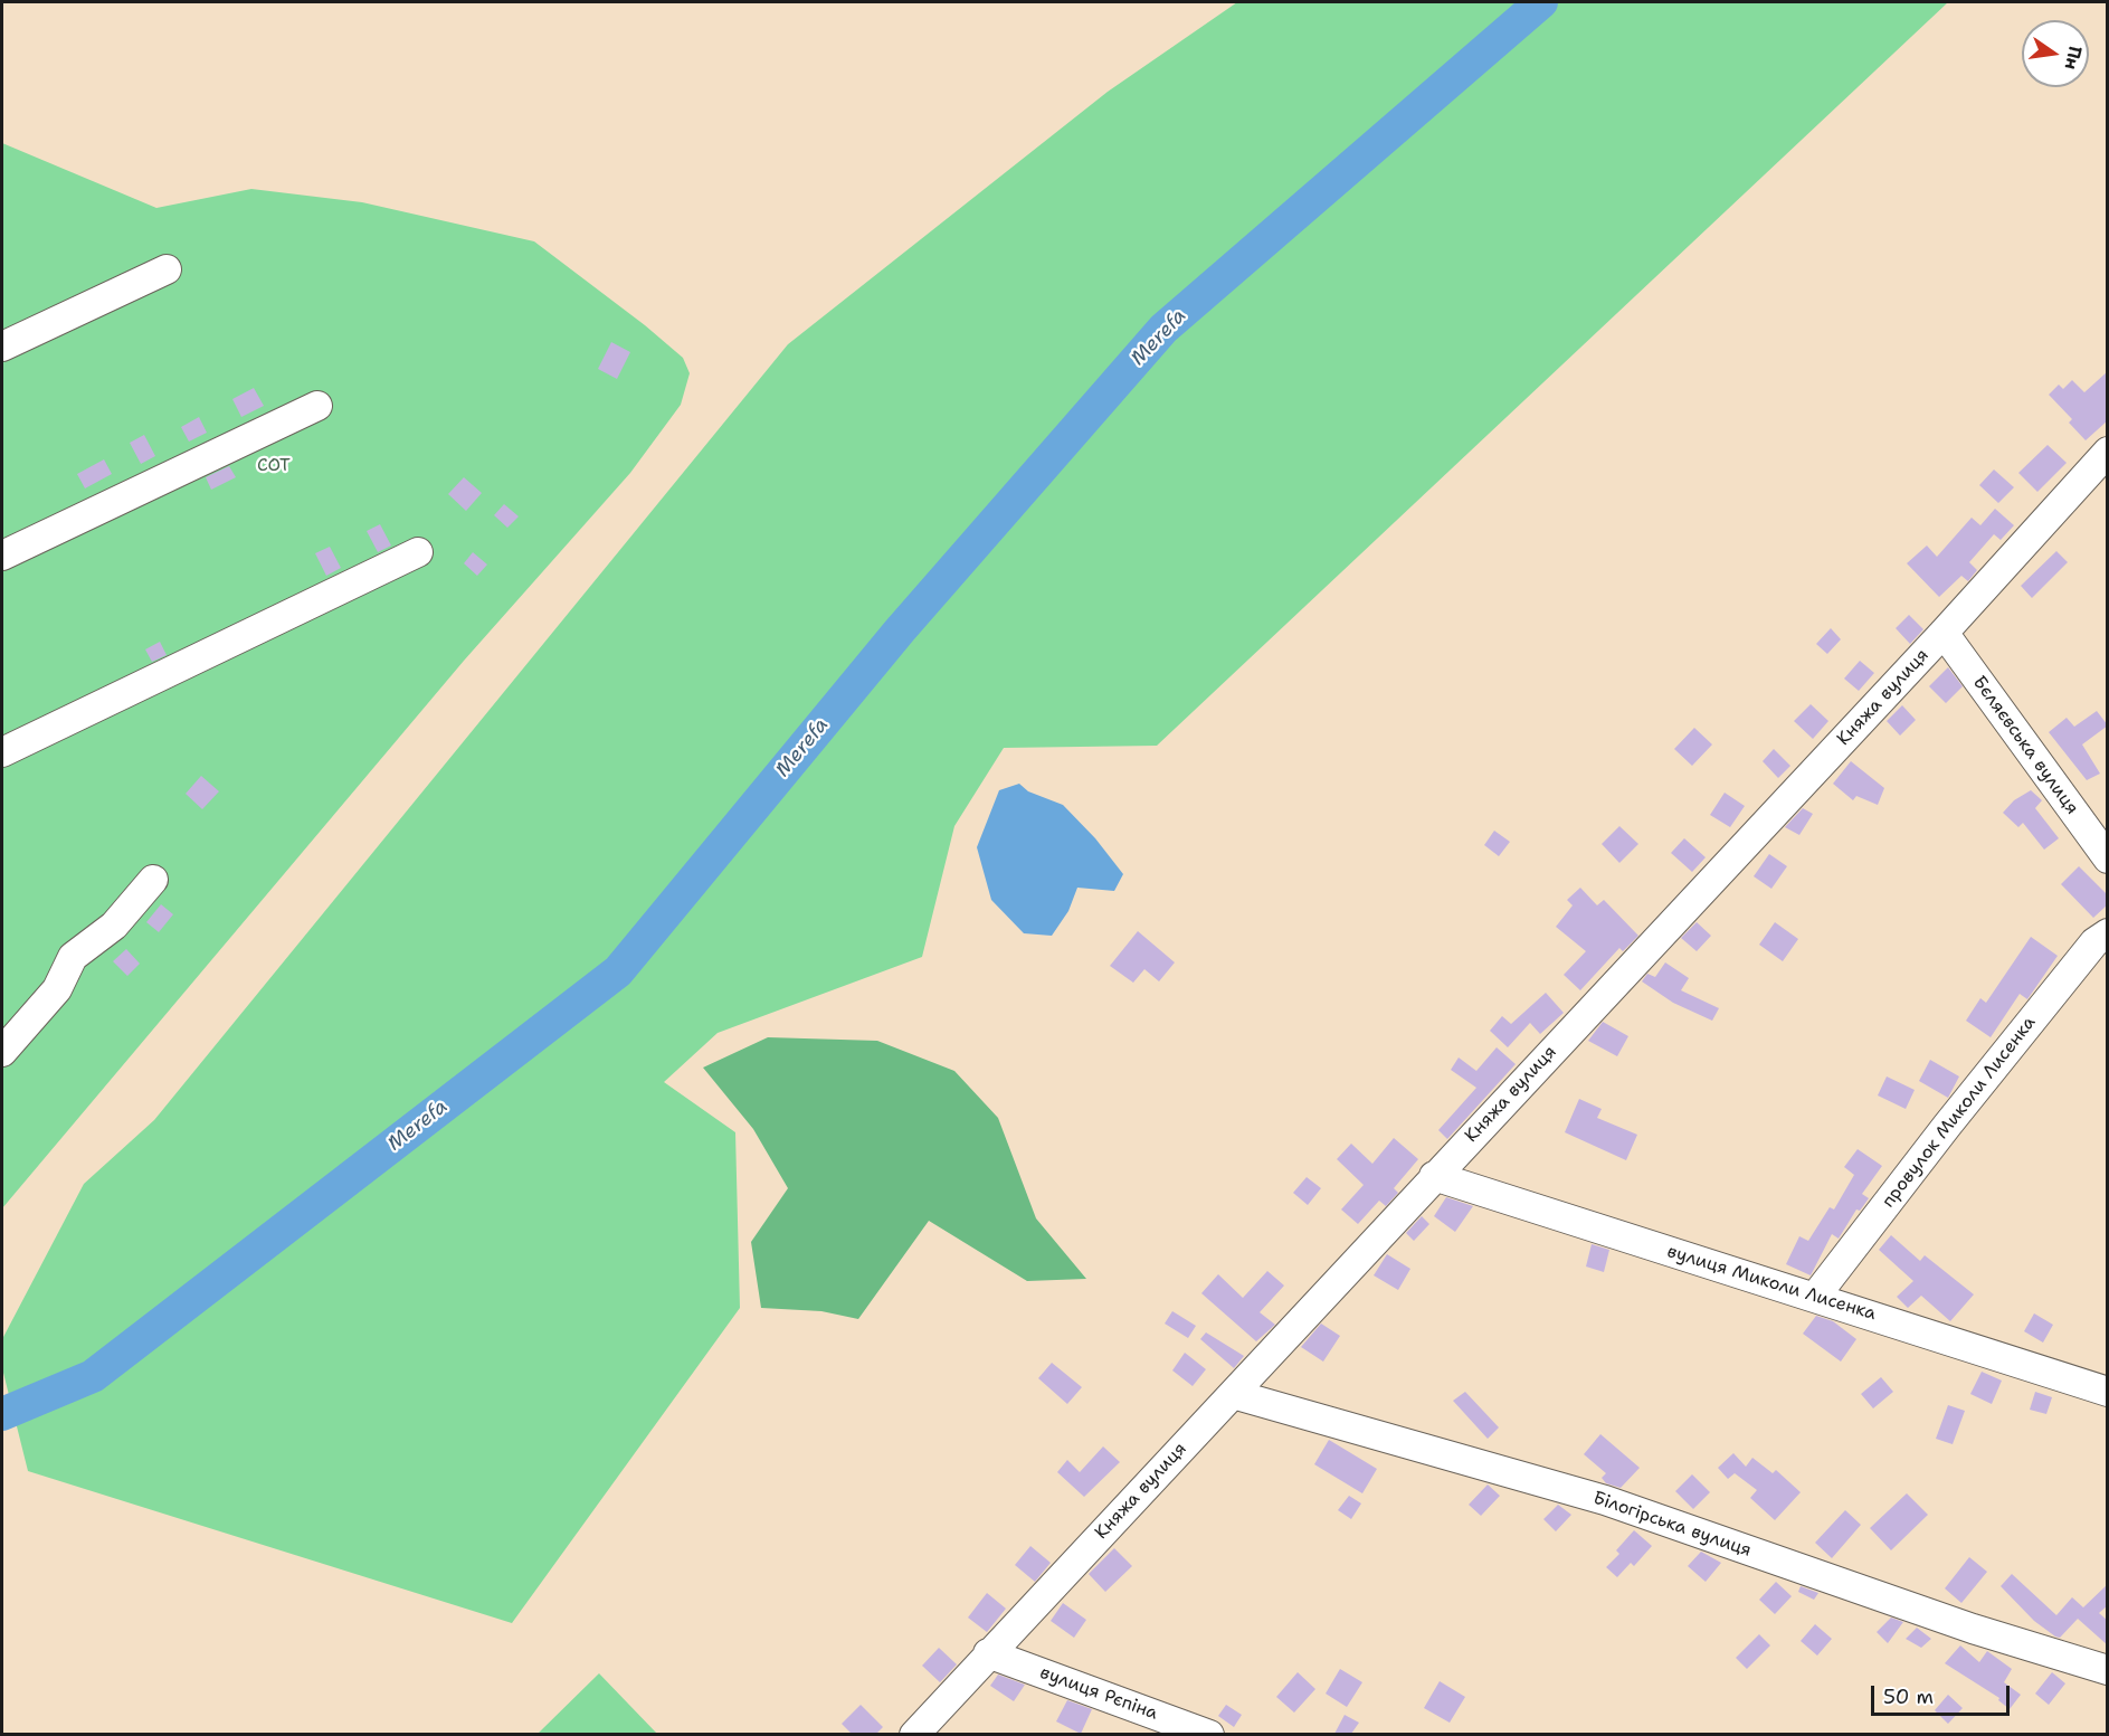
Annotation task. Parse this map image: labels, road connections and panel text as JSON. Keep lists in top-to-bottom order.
{
  "streets": {
    "street": [
      "Княжа вулиця",
      "Бєляєвська вулиця",
      "провулок Миколи Лисенка",
      "вулиця Миколи Лисенка",
      "Білогірська вулиця",
      "вулиця Рєпіна"
    ]
  },
  "crossings": [
    ["Княжа вулиця", "Бєляєвська вулиця"],
    ["Княжа вулиця", "вулиця Миколи Лисенка"],
    ["Княжа вулиця", "Білогірська вулиця"],
    ["Княжа вулиця", "вулиця Рєпіна"],
    ["провулок Миколи Лисенка", "вулиця Миколи Лисенка"]
  ],
  "water": ["Merefa"],
  "parks": ["СОТ"],
  "scale_bar": "50 m",
  "north": "right"
}
